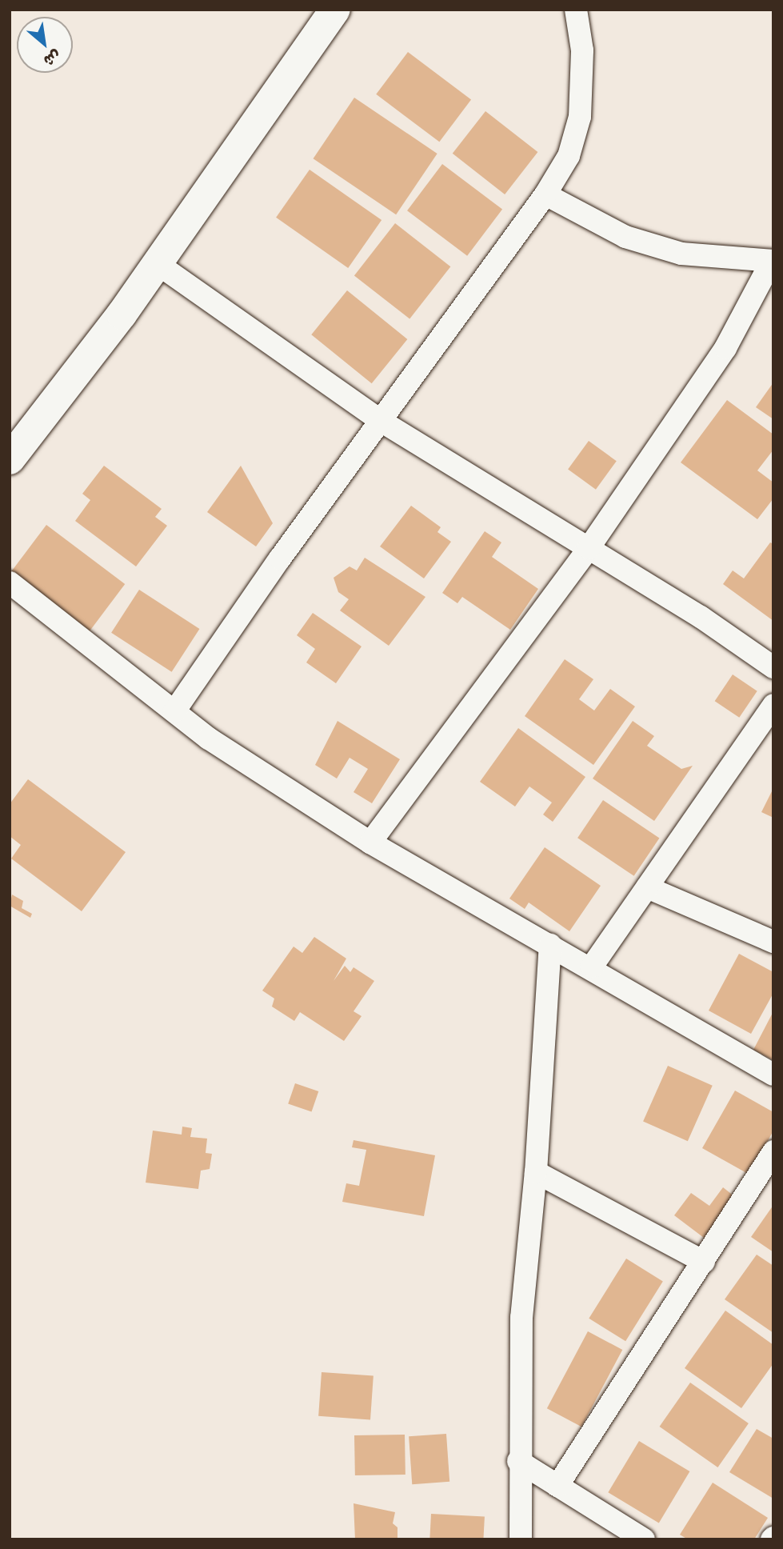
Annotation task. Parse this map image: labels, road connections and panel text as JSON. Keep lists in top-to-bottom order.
{
  "north": "bottom right"
}
